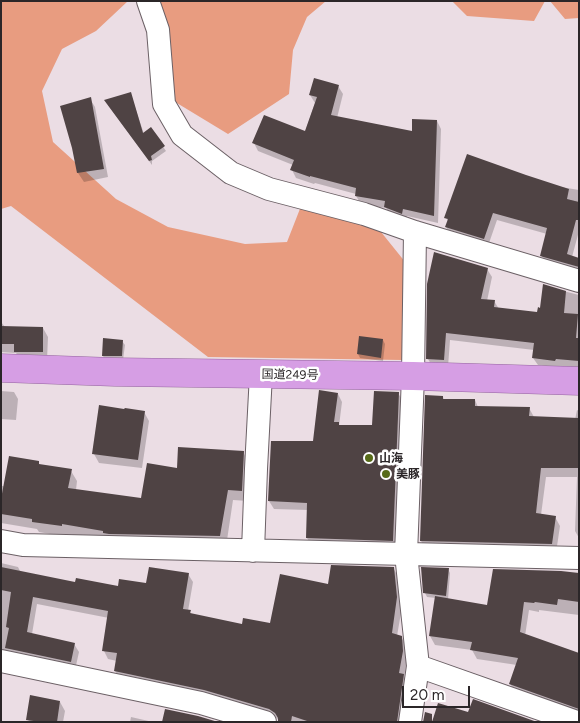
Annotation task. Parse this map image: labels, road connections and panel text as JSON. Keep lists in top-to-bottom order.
{
  "streets": {
    "highway": ["国道249号"]
  },
  "places": ["山海", "美豚"],
  "scale_bar": "20 m"
}
